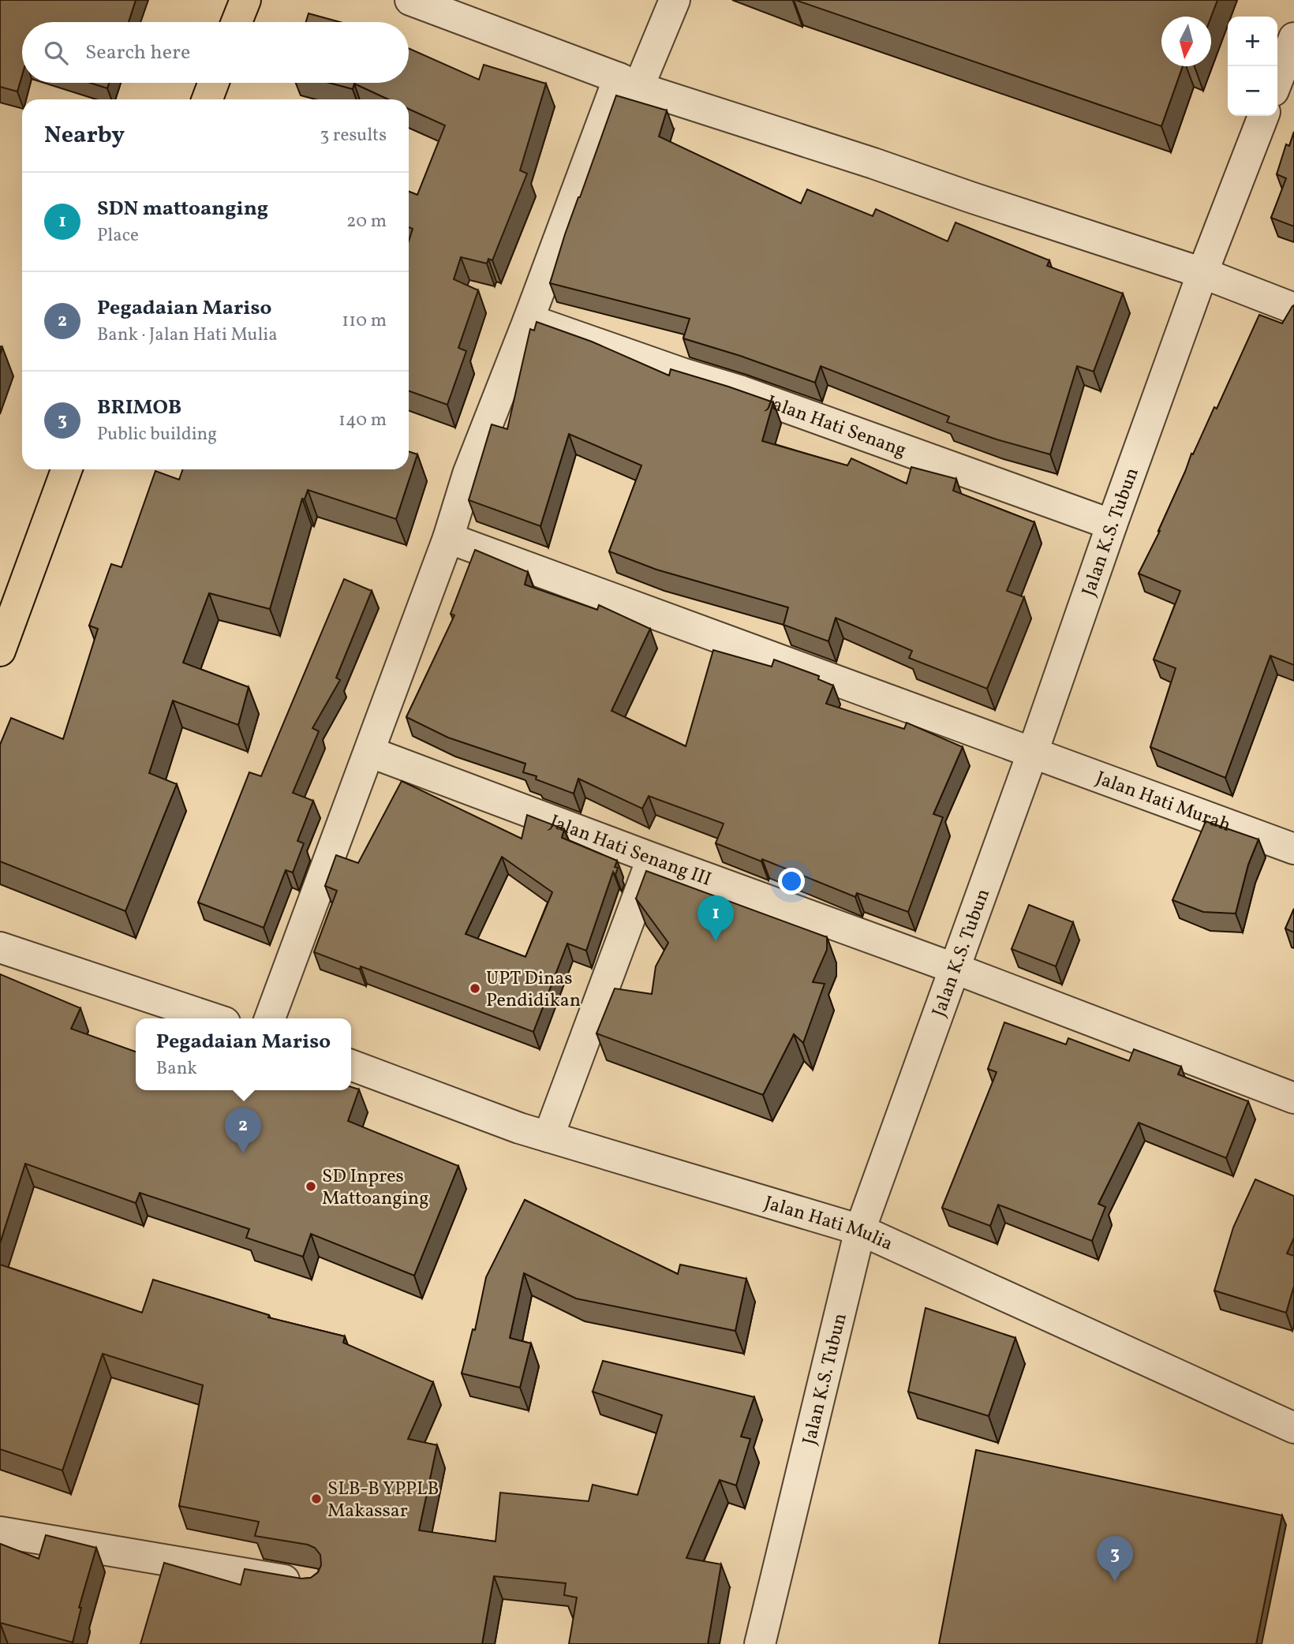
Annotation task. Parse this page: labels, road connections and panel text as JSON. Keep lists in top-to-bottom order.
{
  "streets": {
    "street": [
      "Jalan Hati Senang",
      "Jalan K.S. Tubun",
      "Jalan Hati Murah",
      "Jalan Hati Senang III",
      "Jalan Hati Mulia"
    ]
  },
  "crossings": [
    ["Jalan Hati Senang", "Jalan K.S. Tubun"],
    ["Jalan K.S. Tubun", "Jalan Hati Murah"],
    ["Jalan K.S. Tubun", "Jalan Hati Senang III"],
    ["Jalan K.S. Tubun", "Jalan Hati Mulia"]
  ],
  "places": ["UPT Dinas Pendidikan", "SD Inpres Mattoanging", "SLB-B YPPLB Makassar"],
  "north": "bottom",
  "page": {
    "map_buttons": ["+", "−"],
    "search": "Search here",
    "heading": ["Nearby", "3 results"],
    "list": [
      {
        "mark": "1",
        "name": "SDN mattoanging",
        "note": "Place",
        "value": "20 m"
      },
      {
        "mark": "2",
        "name": "Pegadaian Mariso",
        "note": "Bank · Jalan Hati Mulia",
        "value": "110 m"
      },
      {
        "mark": "3",
        "name": "BRIMOB",
        "note": "Public building",
        "value": "140 m"
      }
    ],
    "pins": ["1", "2", "3"],
    "popup": ["Pegadaian Mariso", "Bank"]
  }
}
